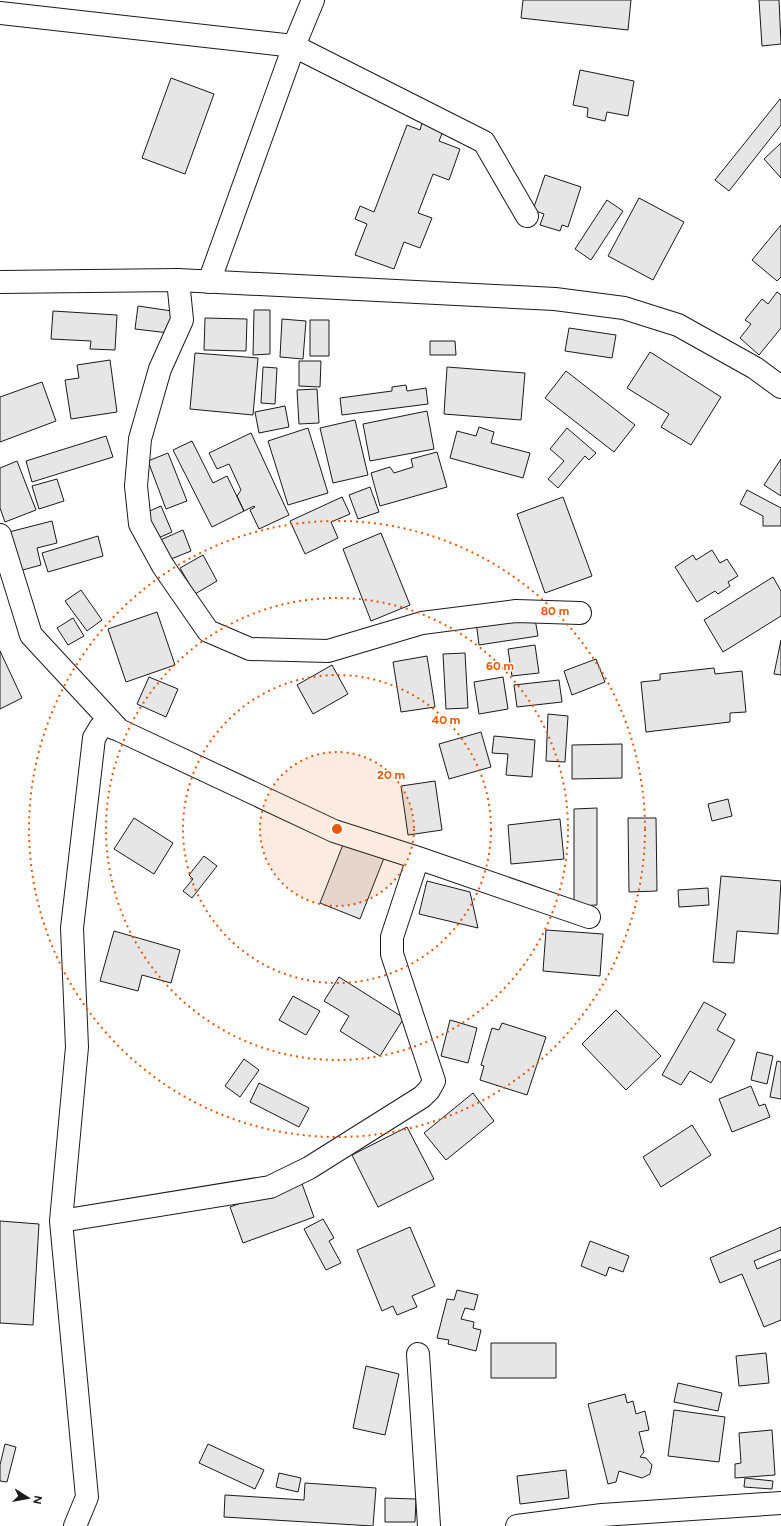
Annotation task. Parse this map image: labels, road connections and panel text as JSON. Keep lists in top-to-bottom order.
{
  "north": "right",
  "rings": [
    "80 m",
    "60 m",
    "40 m",
    "20 m"
  ]
}
